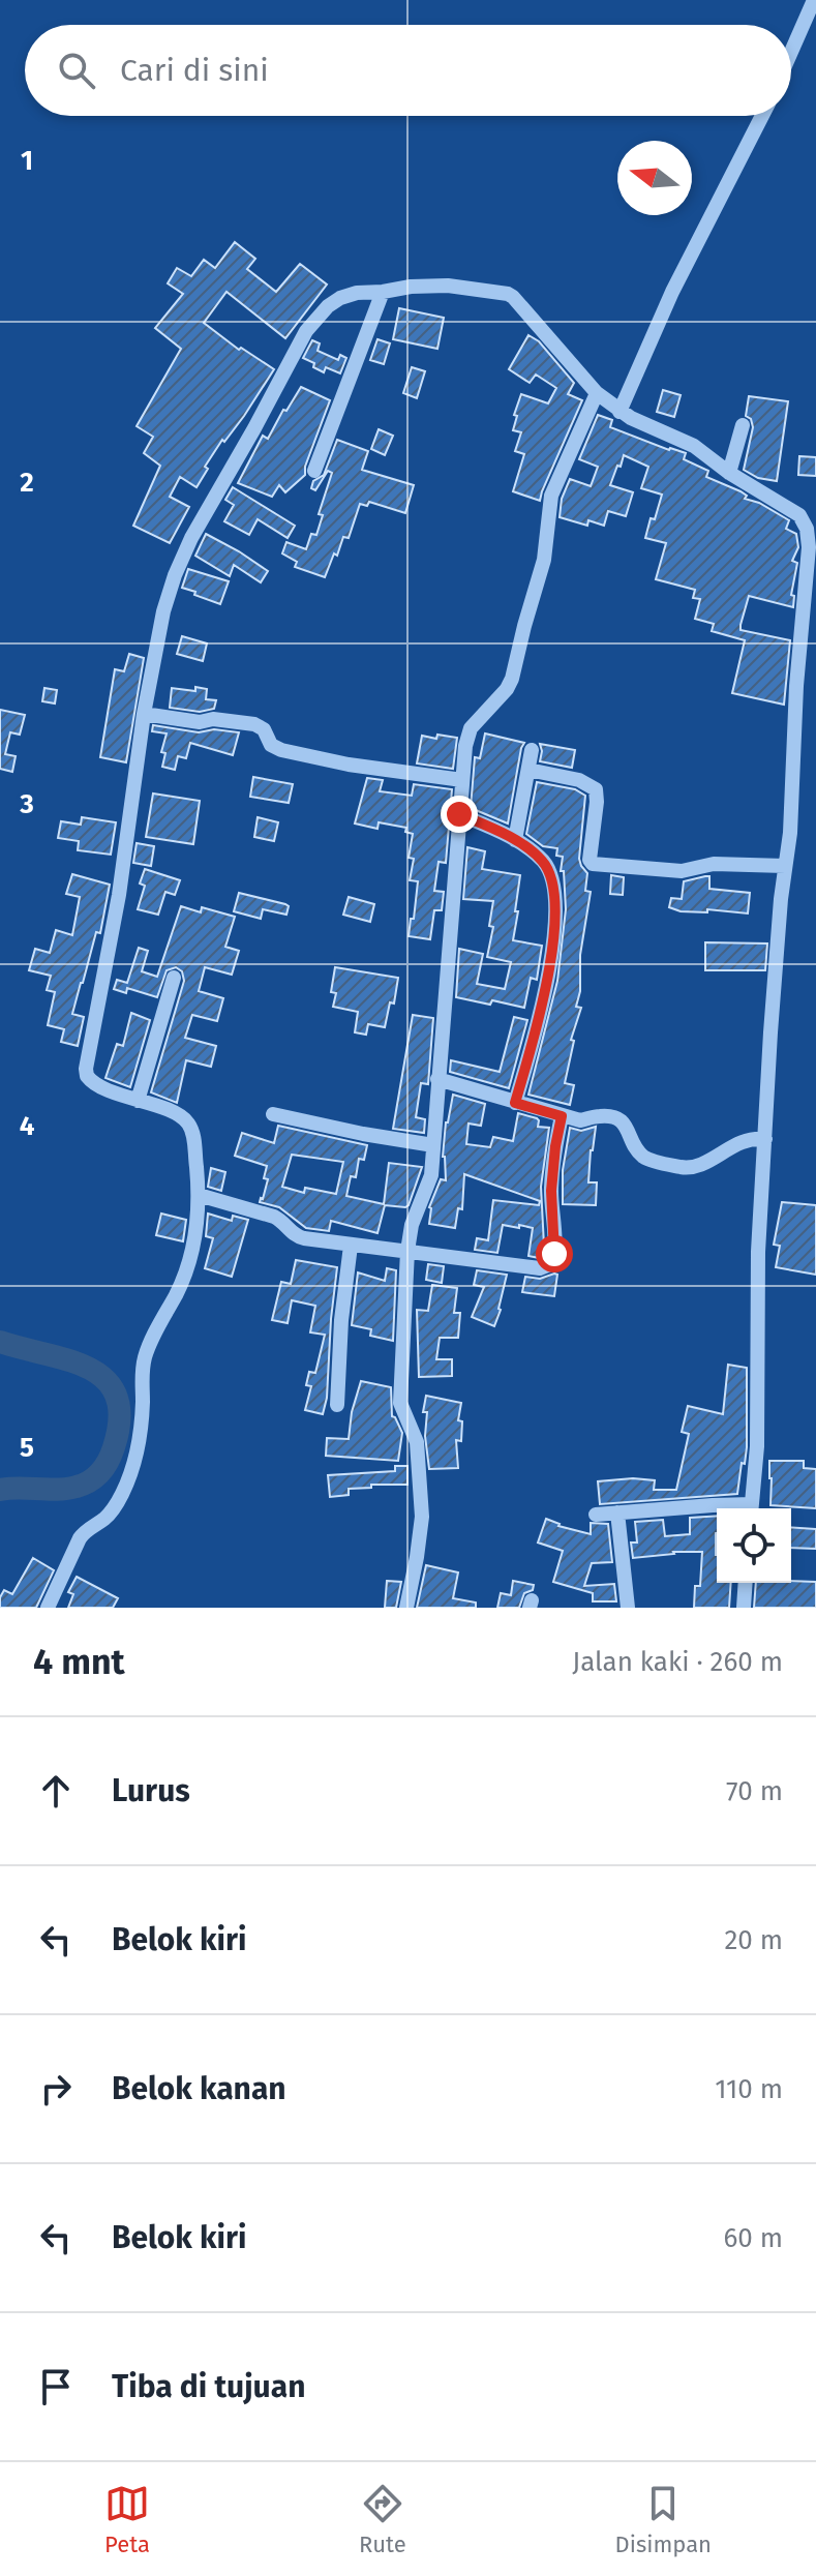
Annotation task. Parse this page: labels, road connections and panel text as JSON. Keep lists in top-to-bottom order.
{
  "north": "left",
  "page": {
    "search": "Cari di sini",
    "heading": ["4 mnt", "Jalan kaki · 260 m"],
    "list": [
      ["Lurus", "70 m"],
      ["Belok kiri", "20 m"],
      ["Belok kanan", "110 m"],
      ["Belok kiri", "60 m"],
      "Tiba di tujuan"
    ],
    "nav": ["Peta", "Rute", "Disimpan"]
  },
  "grid": {
    "rows": [
      "1",
      "2",
      "3",
      "4",
      "5"
    ]
  }
}
